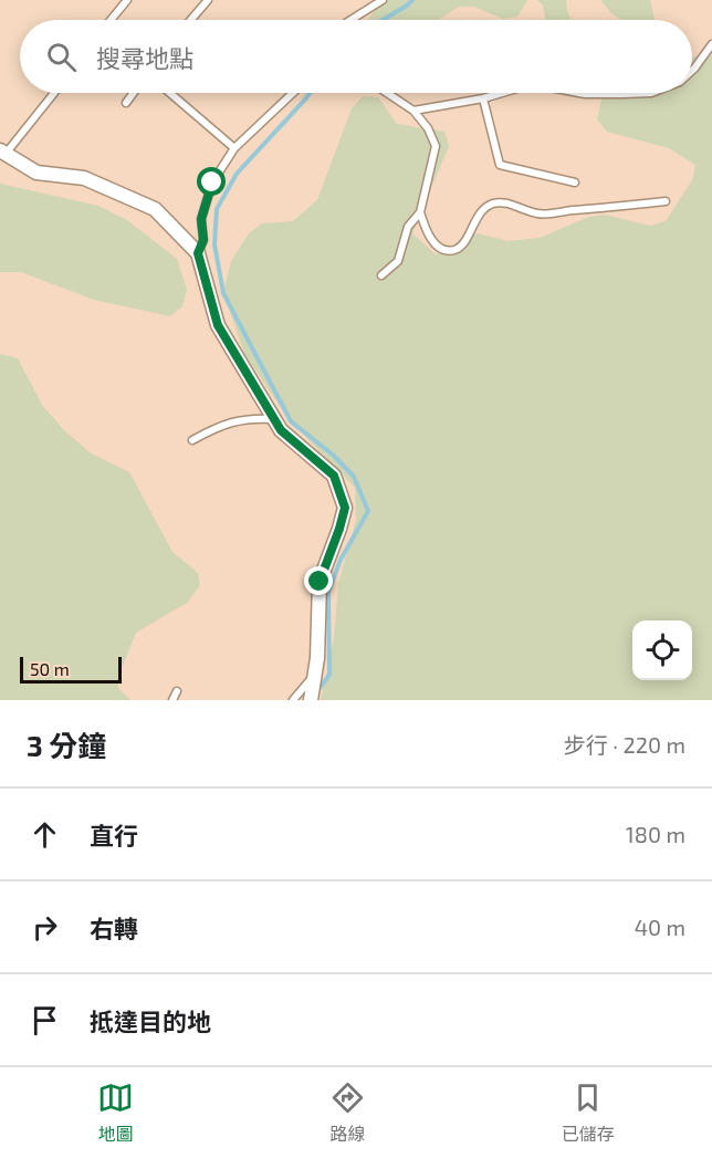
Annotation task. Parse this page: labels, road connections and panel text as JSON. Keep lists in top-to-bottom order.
{
  "scale_bar": "50 m",
  "page": {
    "search": "搜尋地點",
    "scale": "50 m",
    "heading": ["3 分鐘", "步行 · 220 m"],
    "list": [
      ["直行", "180 m"],
      ["右轉", "40 m"],
      "抵達目的地"
    ],
    "nav": ["地圖", "路線", "已儲存"]
  }
}
